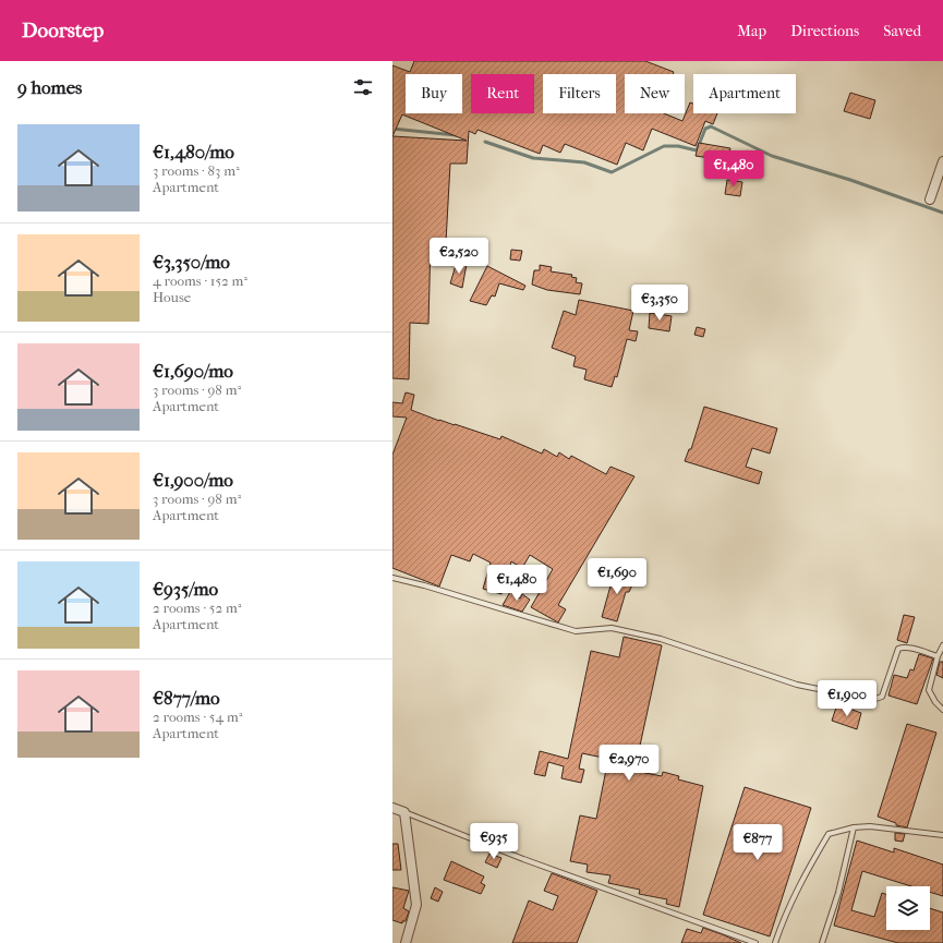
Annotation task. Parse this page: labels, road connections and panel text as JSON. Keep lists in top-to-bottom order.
{
  "page": {
    "header": "Doorstep",
    "nav": ["Map", "Directions", "Saved"],
    "heading": "9 homes",
    "chip": [
      "Buy",
      "Rent",
      "Filters",
      "New",
      "Apartment"
    ],
    "list": [
      {
        "name": "€1,480/mo",
        "note": "3 rooms · 83 m² · Apartment"
      },
      {
        "name": "€3,350/mo",
        "note": "4 rooms · 152 m² · House"
      },
      {
        "name": "€1,690/mo",
        "note": "3 rooms · 98 m² · Apartment"
      },
      {
        "name": "€1,900/mo",
        "note": "3 rooms · 98 m² · Apartment"
      },
      {
        "name": "€935/mo",
        "note": "2 rooms · 52 m² · Apartment"
      },
      {
        "name": "€877/mo",
        "note": "2 rooms · 54 m² · Apartment"
      }
    ],
    "price": [
      "€1,480",
      "€2,520",
      "€3,350",
      "€1,690",
      "€1,480",
      "€1,900",
      "€2,970",
      "€935",
      "€877"
    ]
  }
}
